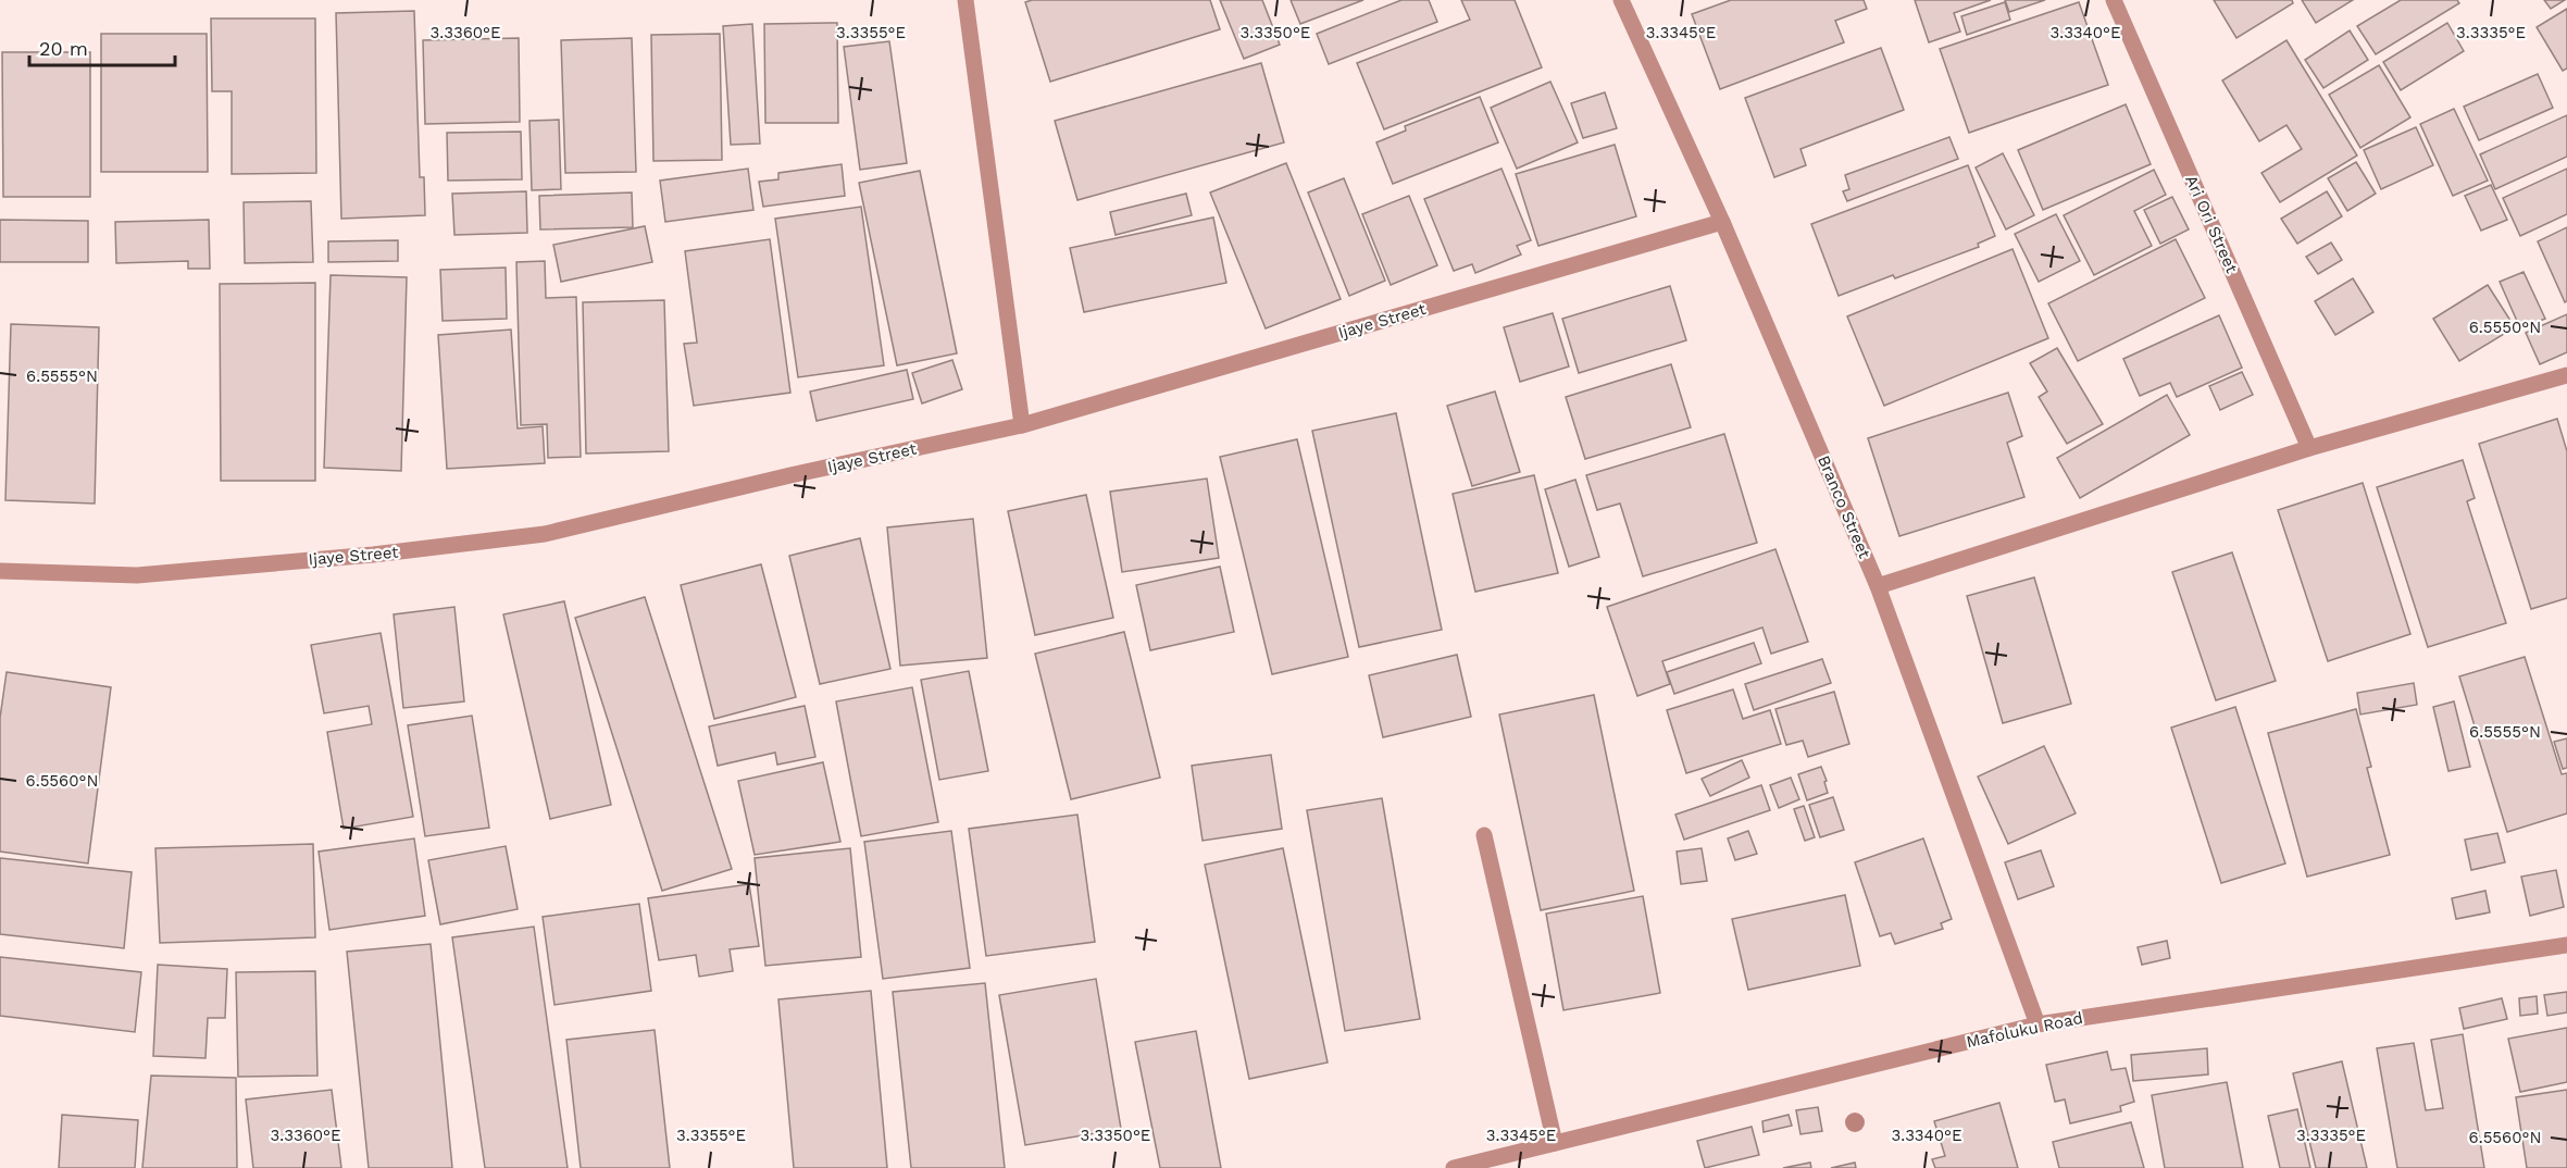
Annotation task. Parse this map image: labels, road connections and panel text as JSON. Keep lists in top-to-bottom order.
{
  "streets": {
    "street": [
      "Ari Ori Street",
      "Ijaye Street",
      "Branco Street",
      "Mafoluku Road"
    ]
  },
  "crossings": [
    ["Ijaye Street", "Branco Street"],
    ["Branco Street", "Mafoluku Road"]
  ],
  "scale_bar": "20 m",
  "coordinates": [
    "3.3360°E",
    "3.3355°E",
    "3.3350°E",
    "3.3345°E",
    "3.3340°E",
    "3.3335°E",
    "6.5550°N",
    "6.5555°N",
    "6.5560°N"
  ]
}
